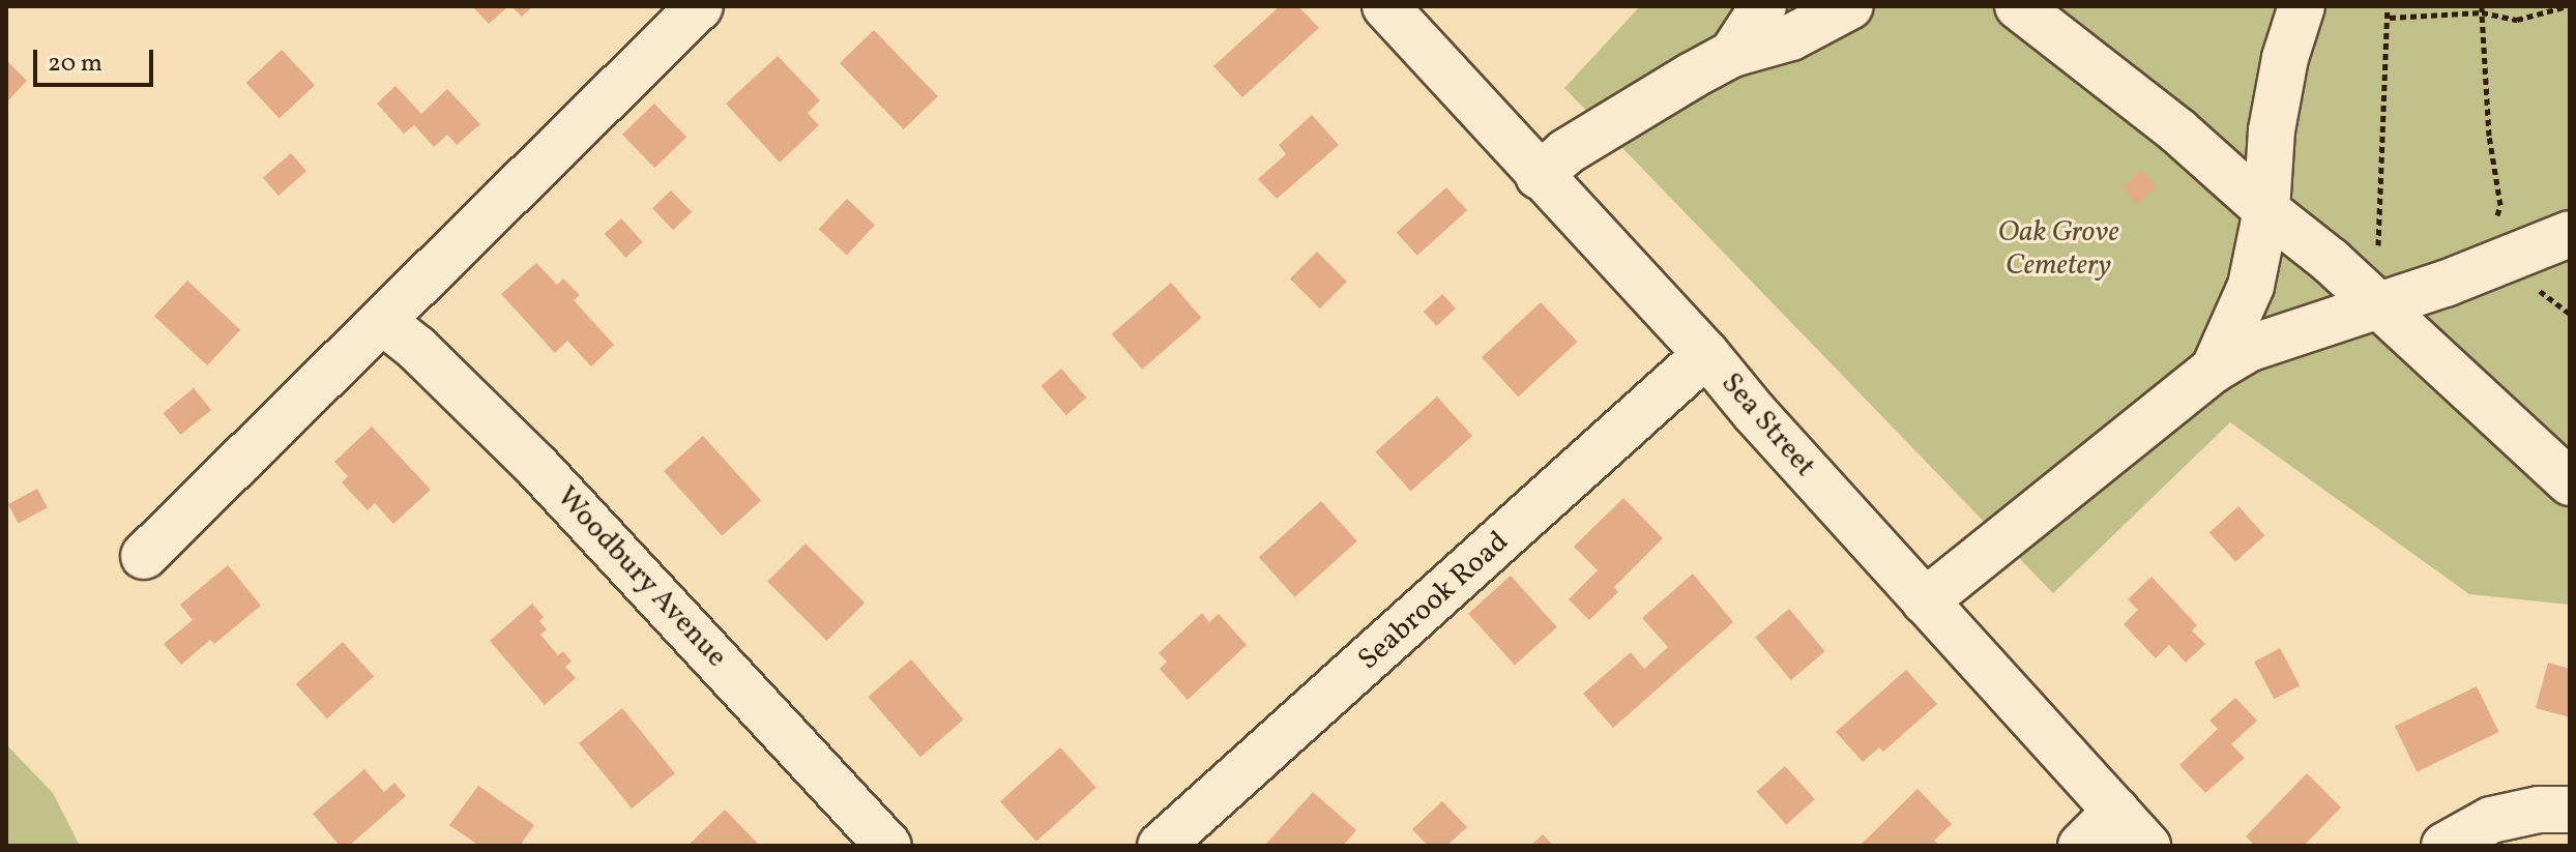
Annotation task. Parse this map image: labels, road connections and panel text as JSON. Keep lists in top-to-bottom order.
{
  "streets": {
    "street": ["Sea Street", "Woodbury Avenue", "Seabrook Road"]
  },
  "crossings": [
    ["Sea Street", "Seabrook Road"]
  ],
  "parks": ["Oak Grove Cemetery"],
  "scale_bar": "20 m"
}
